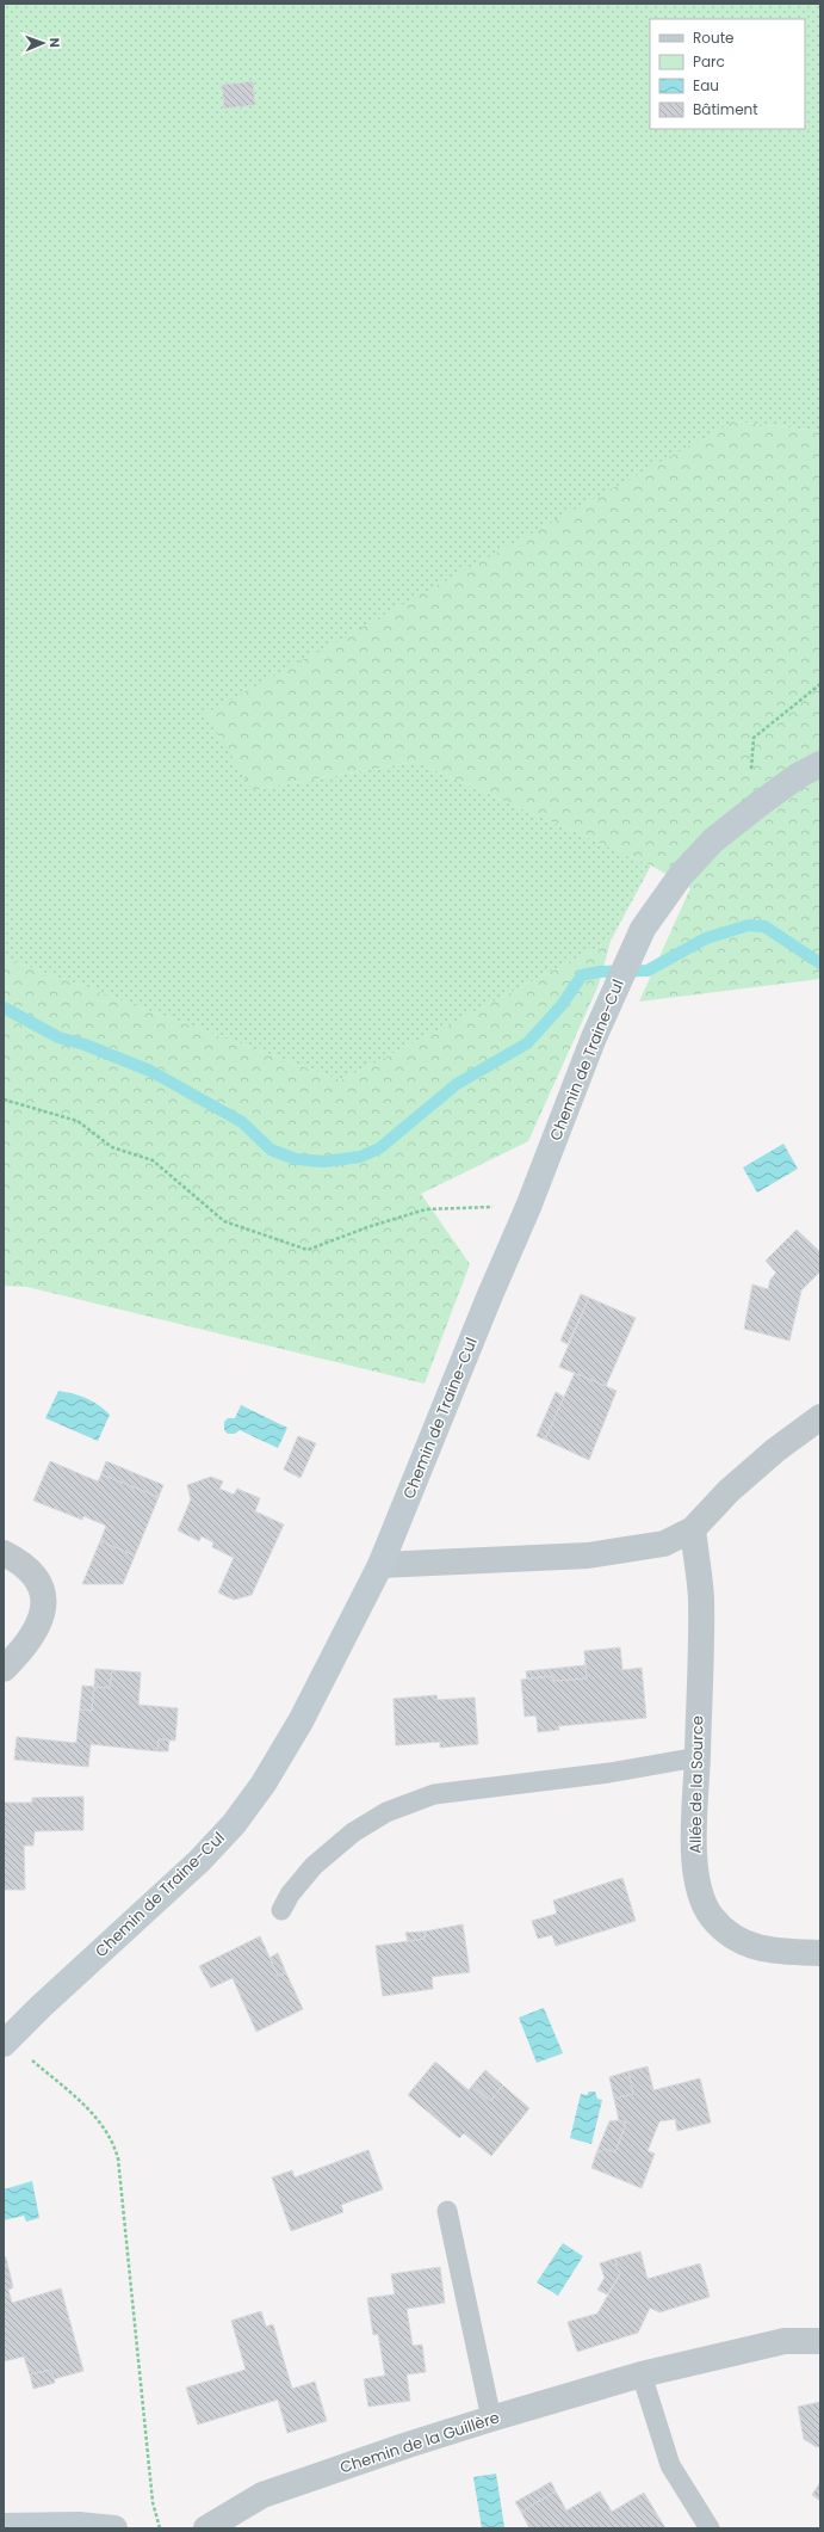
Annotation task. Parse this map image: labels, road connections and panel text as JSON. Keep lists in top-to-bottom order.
{
  "streets": {
    "street": ["Chemin de Traine-Cul", "Allée de la Source", "Chemin de la Guillère"]
  },
  "legend": [
    "Route",
    "Parc",
    "Eau",
    "Bâtiment"
  ],
  "north": "right"
}
